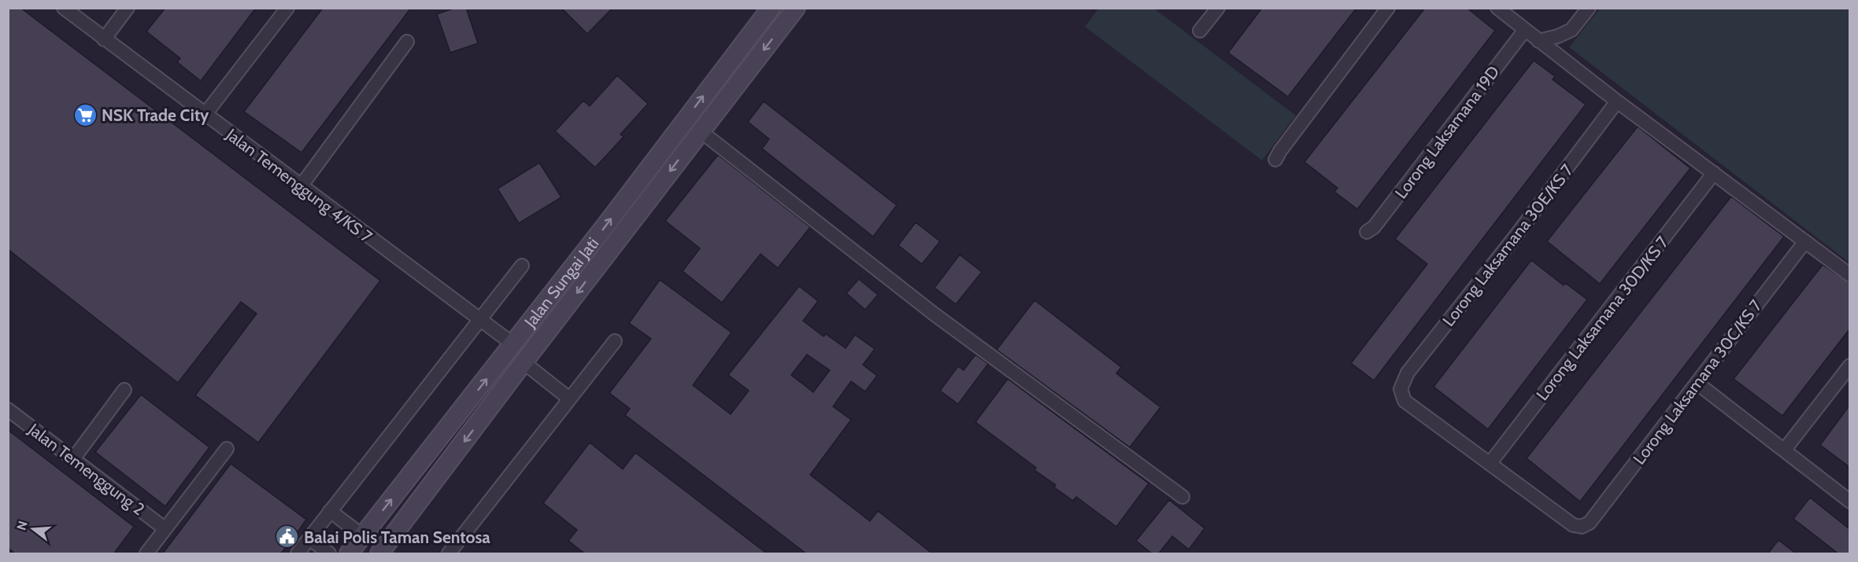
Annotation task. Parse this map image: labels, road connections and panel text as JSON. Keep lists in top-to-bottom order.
{
  "streets": {
    "main road": ["Jalan Sungai Jati"],
    "street": [
      "Lorong Laksamana 19D",
      "Jalan Temenggung 4/KS 7",
      "Lorong Laksamana 30E/KS 7",
      "Lorong Laksamana 30D/KS 7",
      "Lorong Laksamana 30C/KS 7",
      "Jalan Temenggung 2"
    ]
  },
  "crossings": [
    ["Jalan Temenggung 4/KS 7", "Jalan Sungai Jati"],
    ["Lorong Laksamana 30E/KS 7", "Lorong Laksamana 30D/KS 7"],
    ["Lorong Laksamana 30E/KS 7", "Lorong Laksamana 30C/KS 7"],
    ["Lorong Laksamana 30D/KS 7", "Lorong Laksamana 30C/KS 7"]
  ],
  "places": {
    "supermarket": ["NSK Trade City"],
    "public building": ["Balai Polis Taman Sentosa"]
  },
  "north": "left"
}
